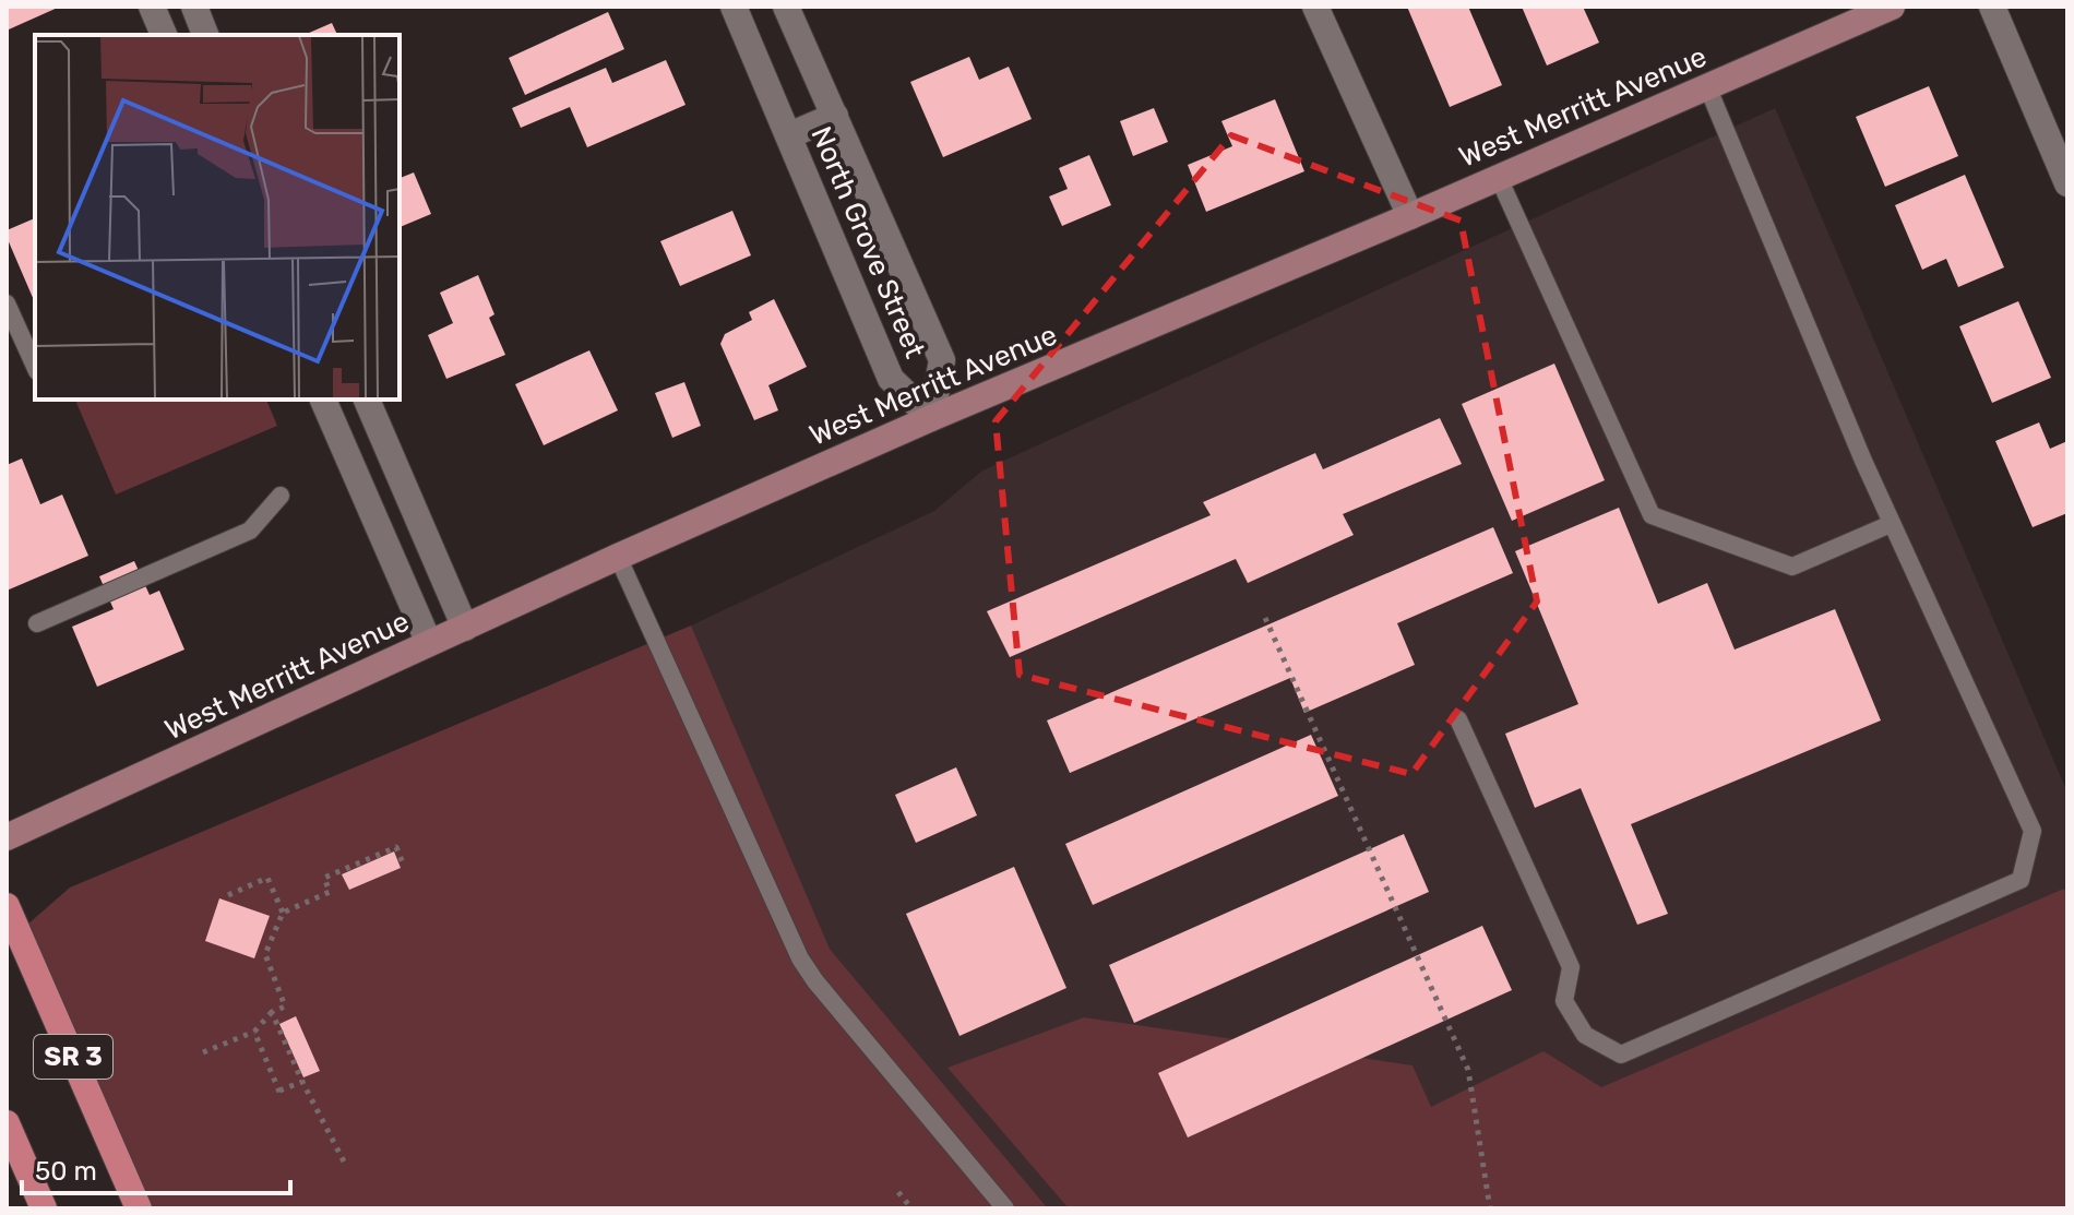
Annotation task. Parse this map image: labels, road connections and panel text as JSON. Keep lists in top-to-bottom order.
{
  "streets": {
    "main road": ["SR 3"],
    "street": ["West Merritt Avenue", "North Grove Street"]
  },
  "crossings": [
    ["West Merritt Avenue", "North Grove Street"]
  ],
  "scale_bar": "50 m"
}
